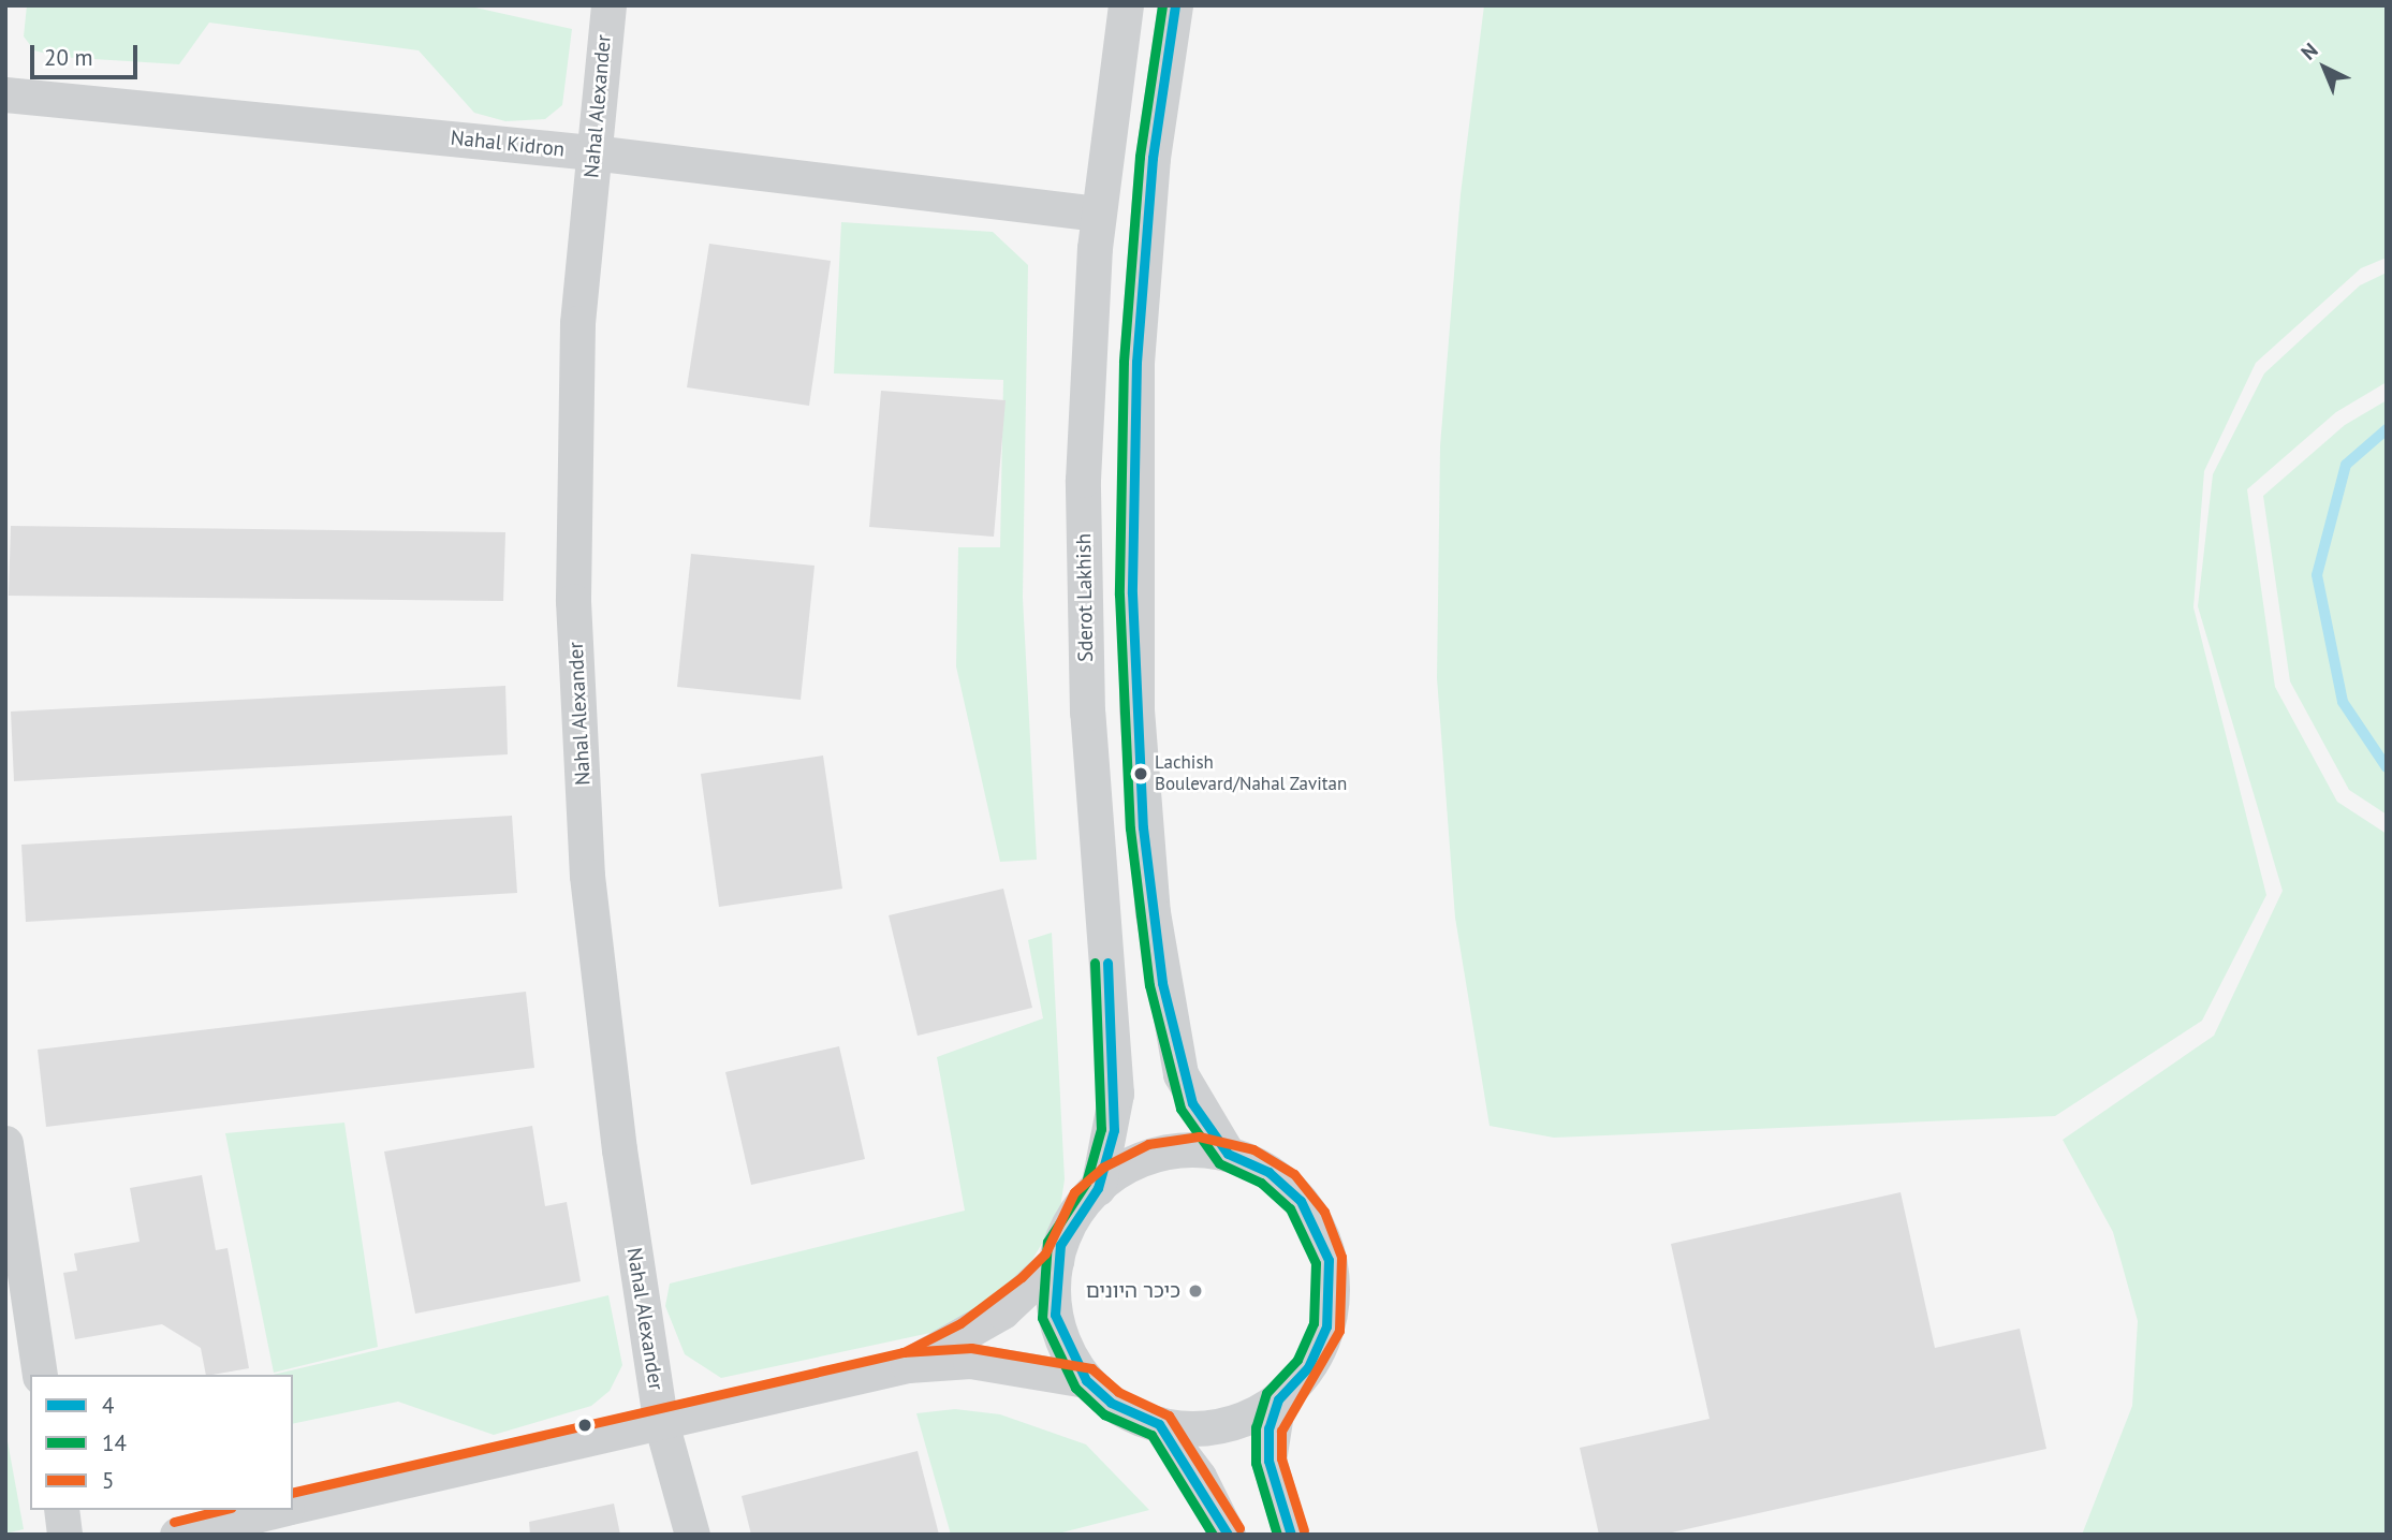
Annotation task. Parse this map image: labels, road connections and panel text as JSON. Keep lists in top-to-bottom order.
{
  "streets": {
    "street": ["Nahal Alexander", "Nahal Kidron", "Sderot Lakhish"]
  },
  "crossings": [
    ["Nahal Alexander", "Nahal Kidron"],
    ["Nahal Kidron", "Sderot Lakhish"]
  ],
  "places": ["Lachish Boulevard/Nahal Zavitan", "כיכר היונים"],
  "lines": ["transit line 4", "transit line 14", "transit line 5"],
  "legend": ["4", "14", "5"],
  "scale_bar": "20 m",
  "north": "top left"
}
